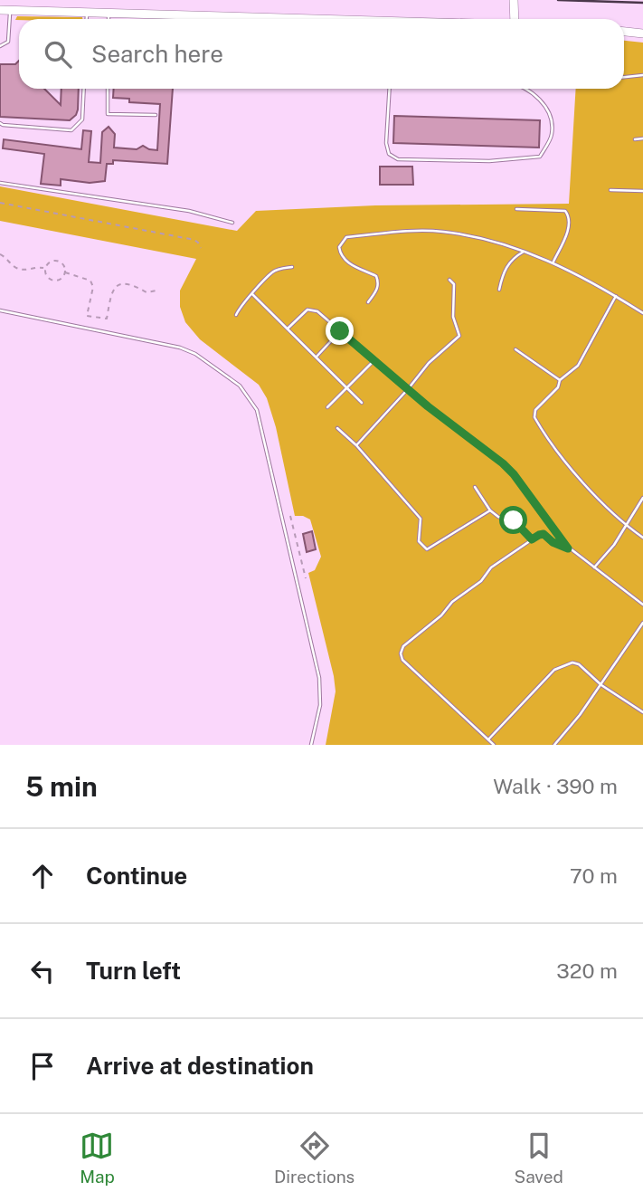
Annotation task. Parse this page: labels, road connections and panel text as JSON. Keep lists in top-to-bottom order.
{
  "page": {
    "search": "Search here",
    "heading": ["5 min", "Walk · 390 m"],
    "list": [
      ["Continue", "70 m"],
      ["Turn left", "320 m"],
      "Arrive at destination"
    ],
    "nav": ["Map", "Directions", "Saved"]
  }
}
